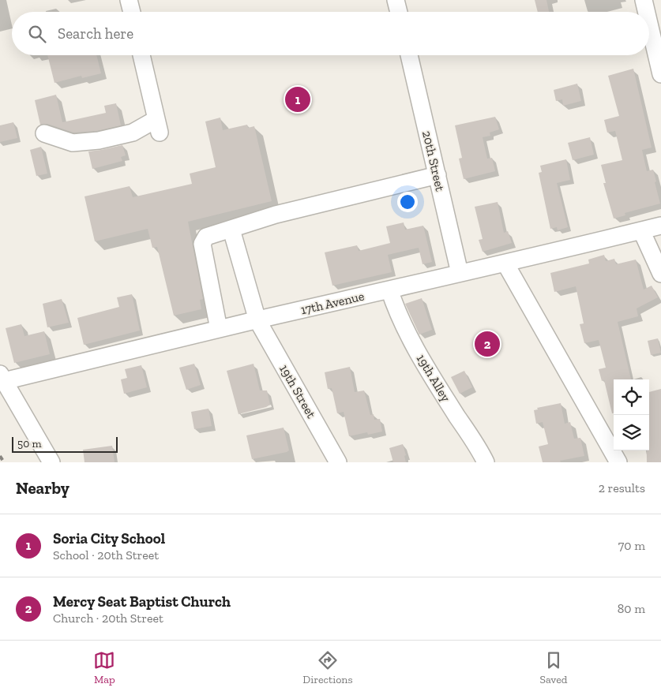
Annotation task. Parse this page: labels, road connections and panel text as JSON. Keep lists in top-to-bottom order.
{
  "streets": {
    "street": [
      "20th Street",
      "17th Avenue",
      "19th Alley",
      "19th Street"
    ]
  },
  "crossings": [
    ["20th Street", "17th Avenue"],
    ["17th Avenue", "19th Alley"],
    ["17th Avenue", "19th Street"]
  ],
  "scale_bar": "50 m",
  "page": {
    "search": "Search here",
    "pins": ["1", "2"],
    "scale": "50 m",
    "heading": ["Nearby", "2 results"],
    "list": [
      {
        "mark": "1",
        "name": "Soria City School",
        "note": "School · 20th Street",
        "value": "70 m"
      },
      {
        "mark": "2",
        "name": "Mercy Seat Baptist Church",
        "note": "Church · 20th Street",
        "value": "80 m"
      }
    ],
    "nav": ["Map", "Directions", "Saved"]
  }
}
